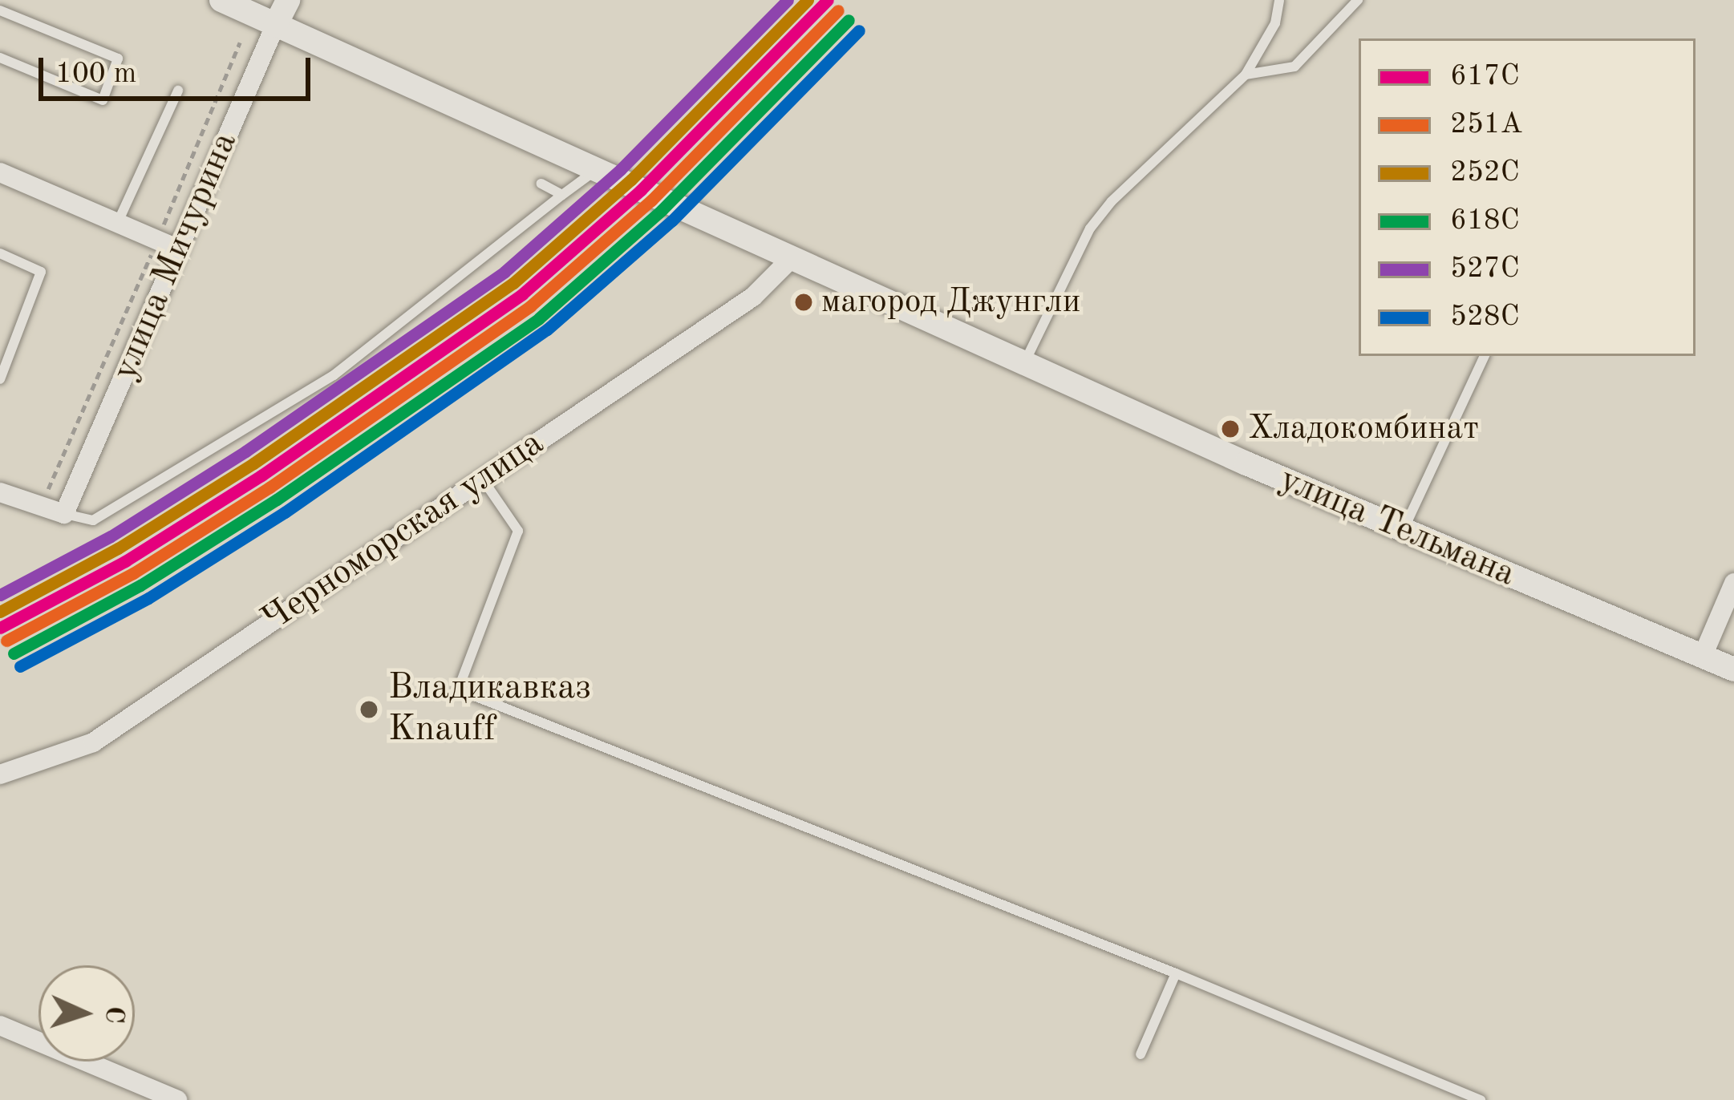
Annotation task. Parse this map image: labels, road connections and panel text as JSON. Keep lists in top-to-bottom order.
{
  "streets": {
    "street": ["улица Мичурина", "улица Тельмана", "Черноморская улица"]
  },
  "crossings": [
    ["улица Мичурина", "улица Тельмана"],
    ["улица Тельмана", "Черноморская улица"]
  ],
  "places": ["магород Джунгли", "Хладокомбинат", "Владикавказ Knauff"],
  "lines": [
    "transit line 617C",
    "transit line 252С",
    "transit line 527С",
    "transit line 251А",
    "transit line 618С",
    "transit line 528С"
  ],
  "legend": [
    "617C",
    "251А",
    "252С",
    "618С",
    "527С",
    "528С"
  ],
  "scale_bar": "100 m",
  "north": "right"
}
